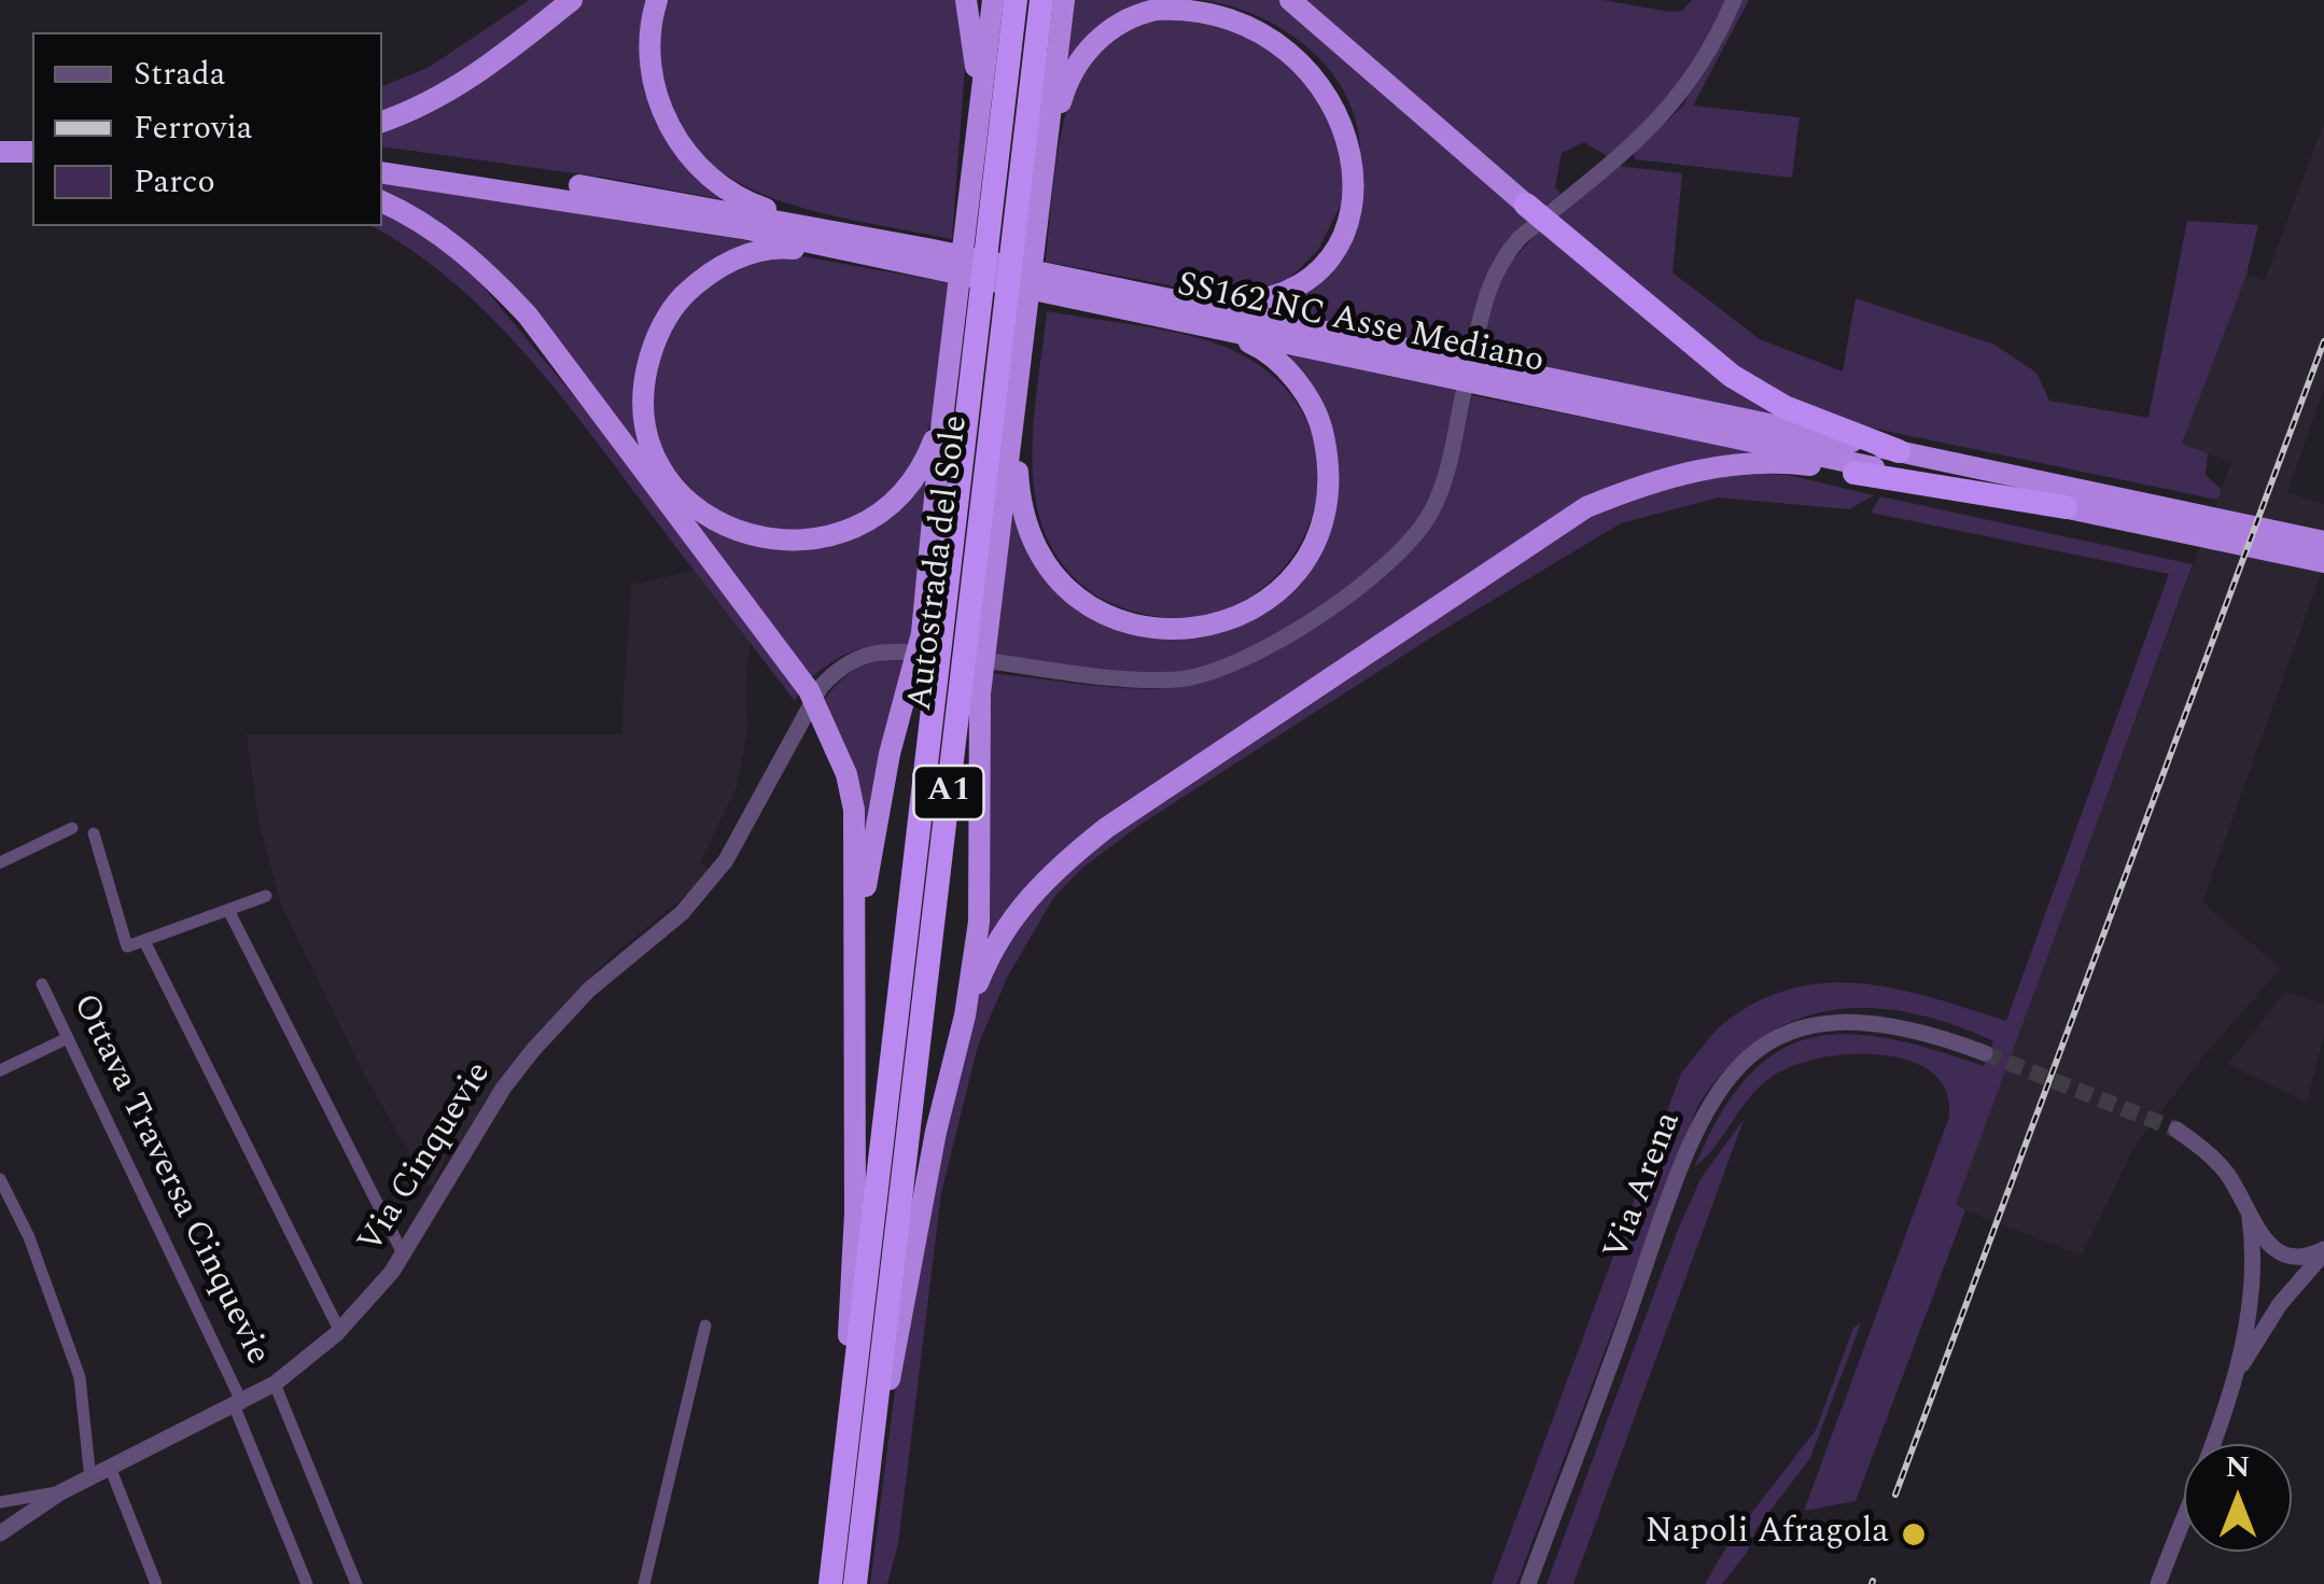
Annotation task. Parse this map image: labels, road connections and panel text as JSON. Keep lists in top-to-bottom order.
{
  "streets": {
    "highway": ["SS162 NC Asse Mediano", "Autostrada del Sole", "A1"],
    "street": ["Via Cinquevie", "Ottava Traversa Cinquevie", "Via Arena"]
  },
  "crossings": [
    ["Via Cinquevie", "Ottava Traversa Cinquevie"]
  ],
  "places": ["Napoli Afragola"],
  "legend": ["Strada", "Ferrovia", "Parco"],
  "north": "top"
}
